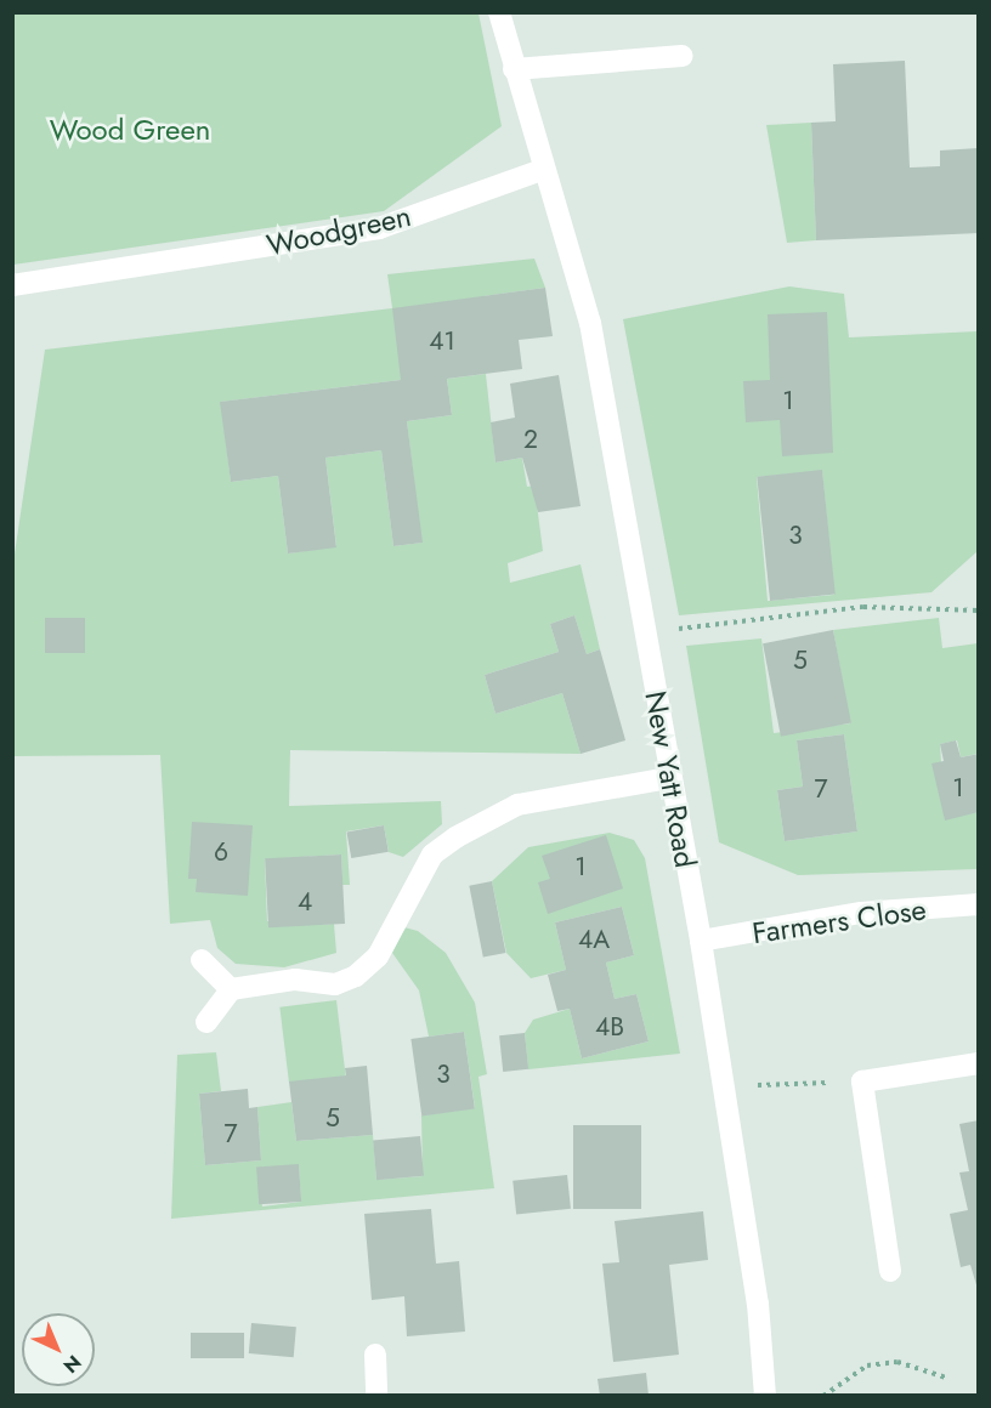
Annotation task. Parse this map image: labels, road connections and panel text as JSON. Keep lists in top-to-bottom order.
{
  "streets": {
    "street": ["Woodgreen", "New Yatt Road", "Farmers Close"]
  },
  "crossings": [
    ["Woodgreen", "New Yatt Road"],
    ["New Yatt Road", "Farmers Close"]
  ],
  "parks": ["Wood Green"],
  "house_numbers": [
    "41",
    "1",
    "2",
    "3",
    "5",
    "1",
    "7",
    "6",
    "1",
    "4",
    "4A",
    "4B",
    "3",
    "5",
    "7"
  ],
  "north": "bottom right"
}
